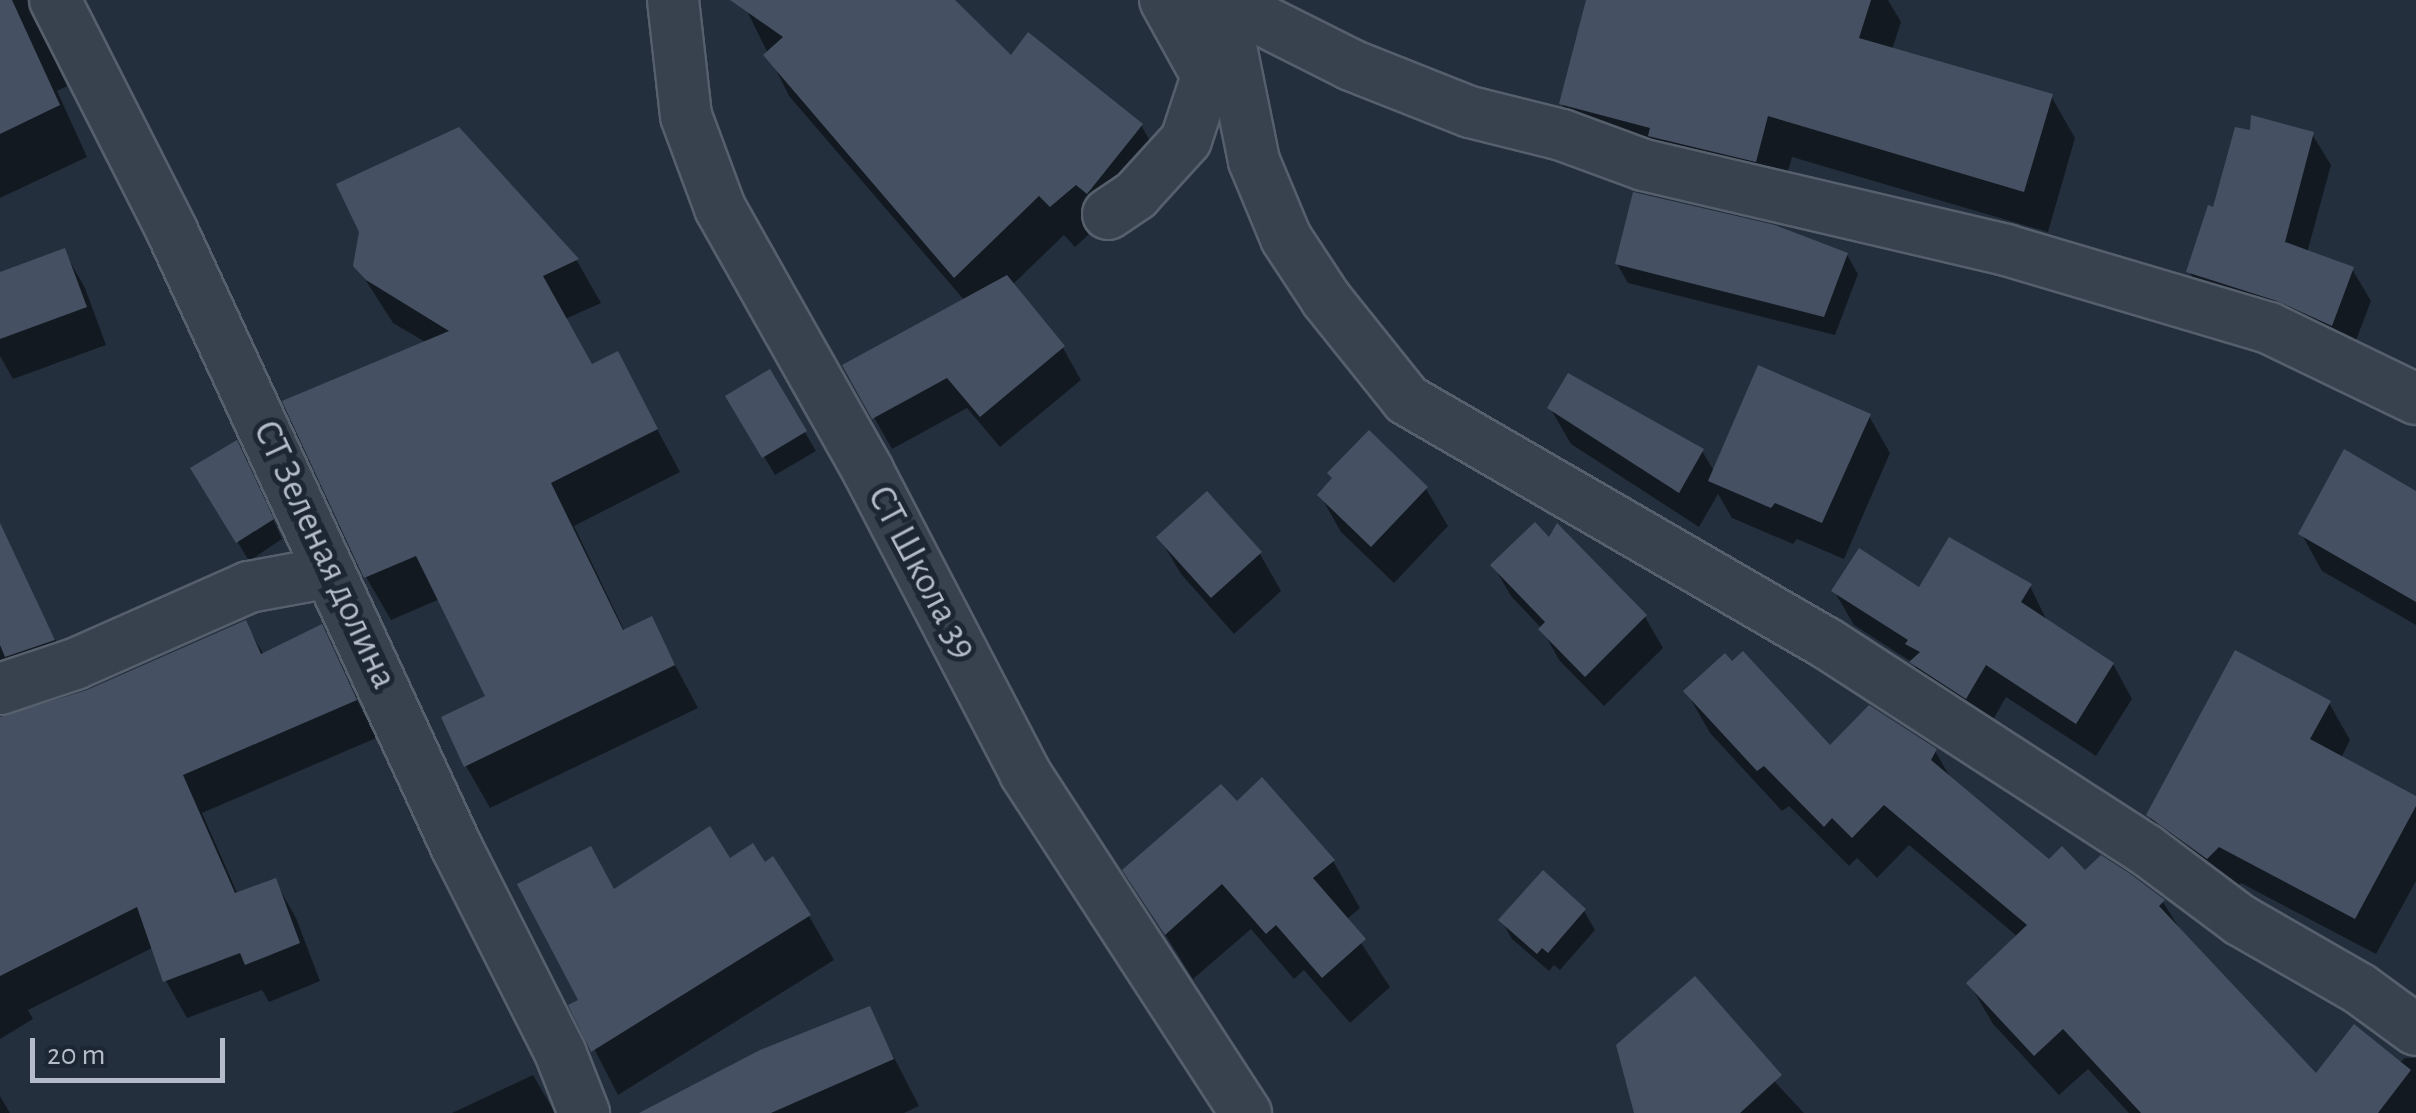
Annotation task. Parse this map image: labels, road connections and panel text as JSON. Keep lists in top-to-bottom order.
{
  "streets": {
    "street": ["СТ Зеленая долина", "СТ Школа 39"]
  },
  "scale_bar": "20 m"
}
